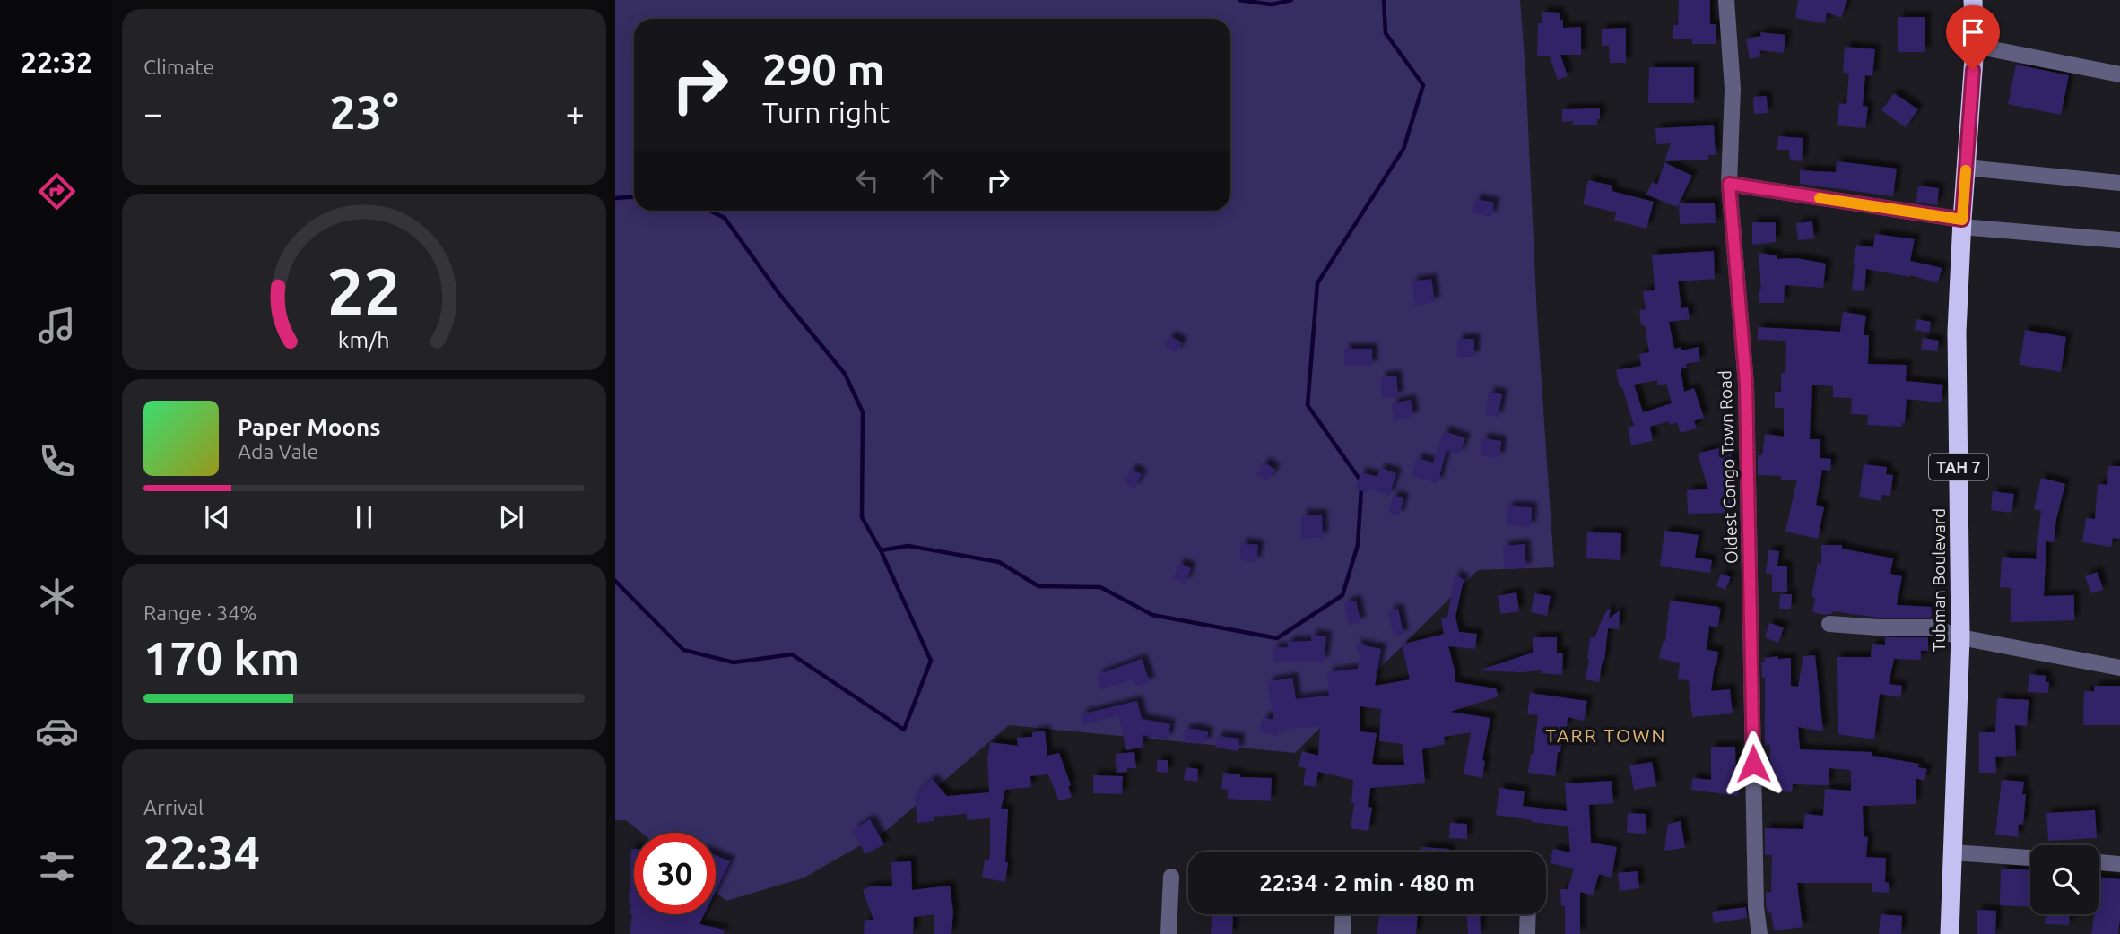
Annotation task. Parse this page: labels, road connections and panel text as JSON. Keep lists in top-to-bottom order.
{
  "streets": {
    "highway": ["TAH 7", "Tubman Boulevard"],
    "street": ["Oldest Congo Town Road"]
  },
  "districts": ["TARR TOWN"],
  "page": {
    "tabs": "22:32",
    "tile": [
      "Climate",
      ["Range · 34%", "170 km"],
      ["Arrival", "22:34"]
    ],
    "turn": ["290 m", "Turn right"],
    "heat": ["−", "23°", "+"],
    "song": ["Paper Moons", "Ada Vale"],
    "limit": "30",
    "trip": "22:34 · 2 min · 480 m",
    "gauge": ["22", "km/h"]
  }
}
